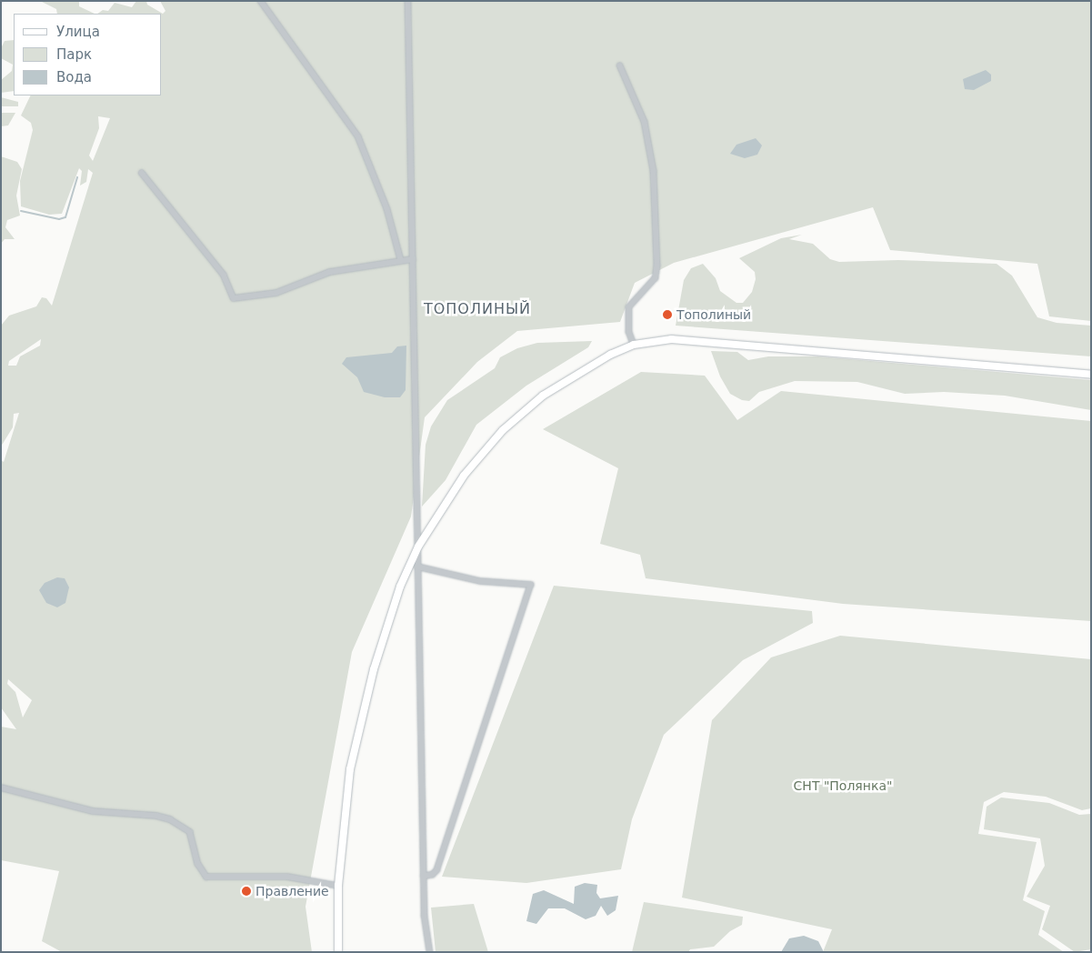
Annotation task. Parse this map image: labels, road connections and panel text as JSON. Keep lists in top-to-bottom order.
{
  "districts": ["ТОПОЛИНЫЙ"],
  "parks": ["СНТ \"Полянка\""],
  "places": ["Тополиный", "Правление"],
  "legend": ["Улица", "Парк", "Вода"]
}
